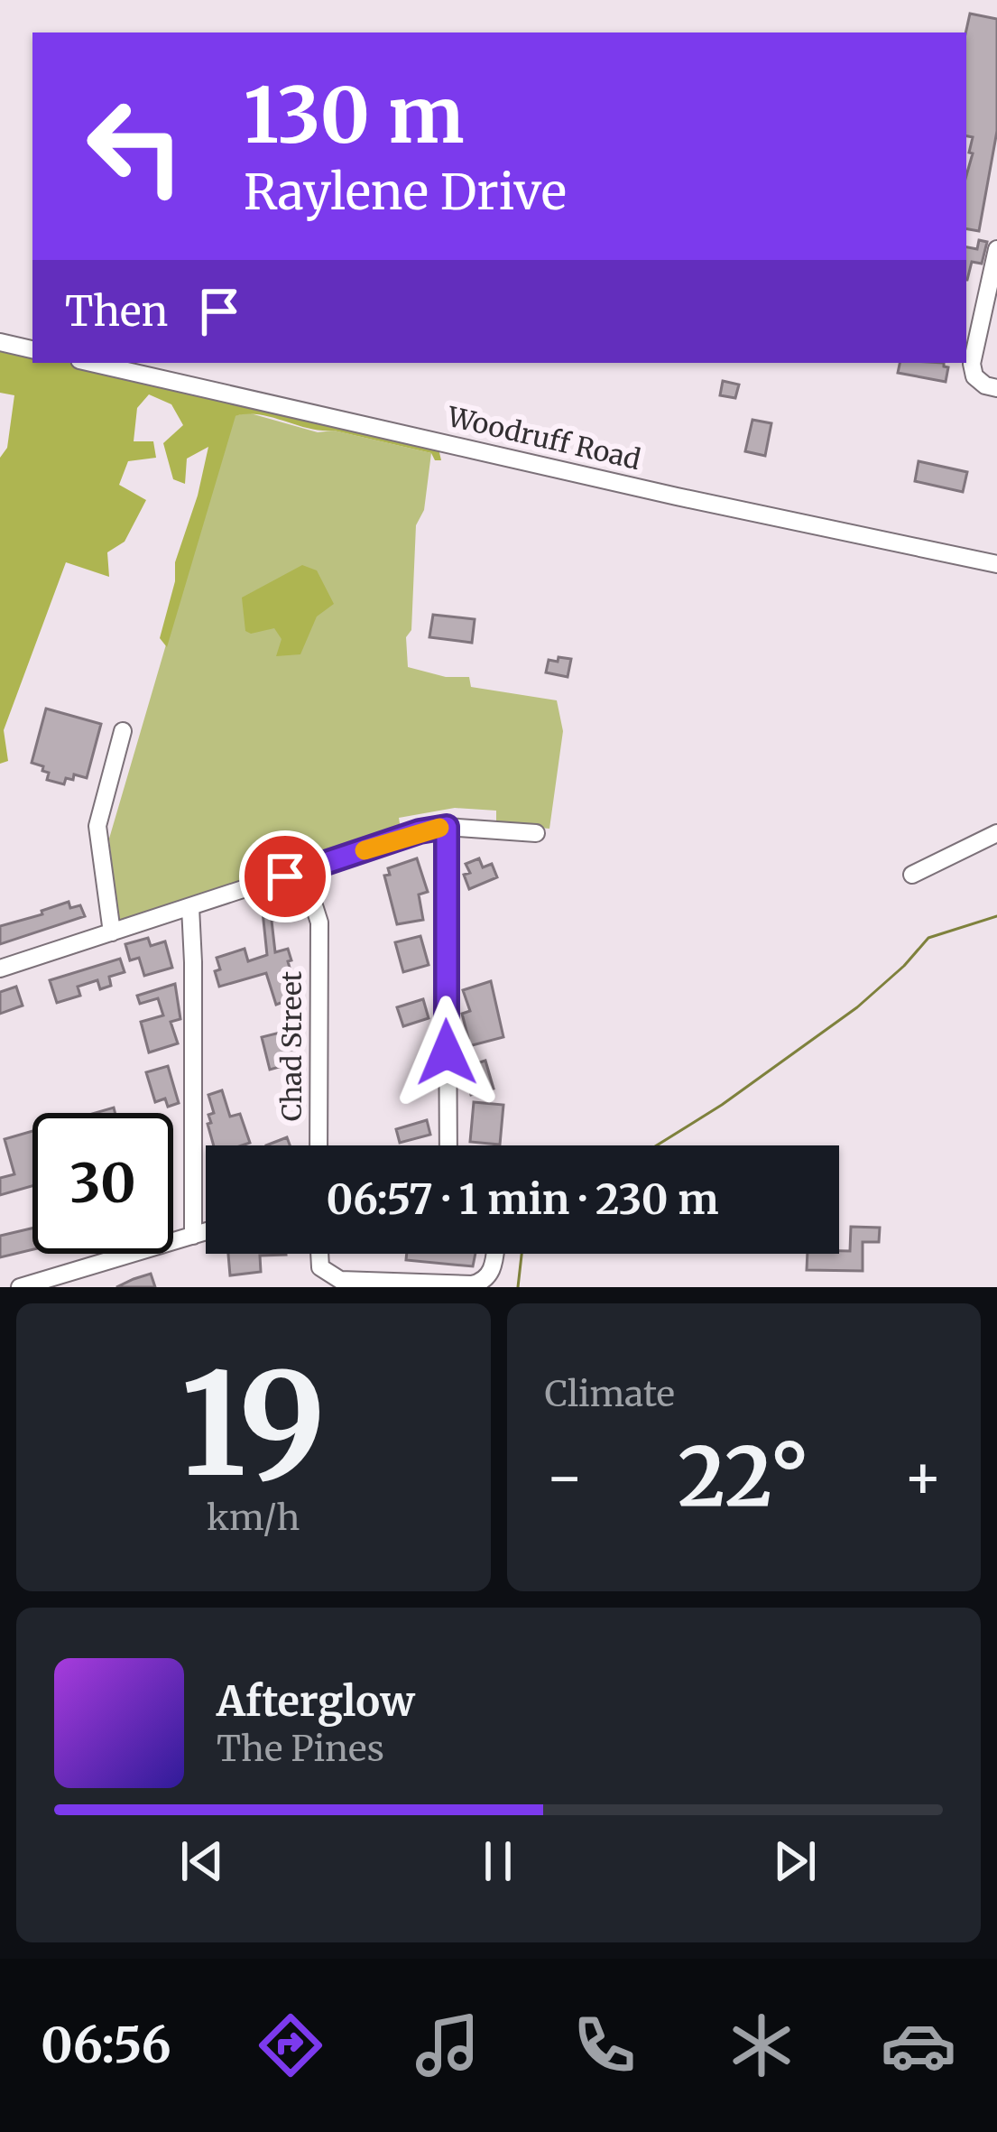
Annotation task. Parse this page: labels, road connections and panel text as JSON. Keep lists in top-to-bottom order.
{
  "streets": {
    "street": ["Woodruff Road", "Chad Street"]
  },
  "page": {
    "turn": ["130 m", "Raylene Drive"],
    "then": "Then",
    "limit": "30",
    "trip": "06:57 · 1 min · 230 m",
    "tile": [
      ["19", "km/h"],
      "Climate"
    ],
    "heat": ["−", "22°", "+"],
    "song": ["Afterglow", "The Pines"],
    "tabs": "06:56"
  }
}
